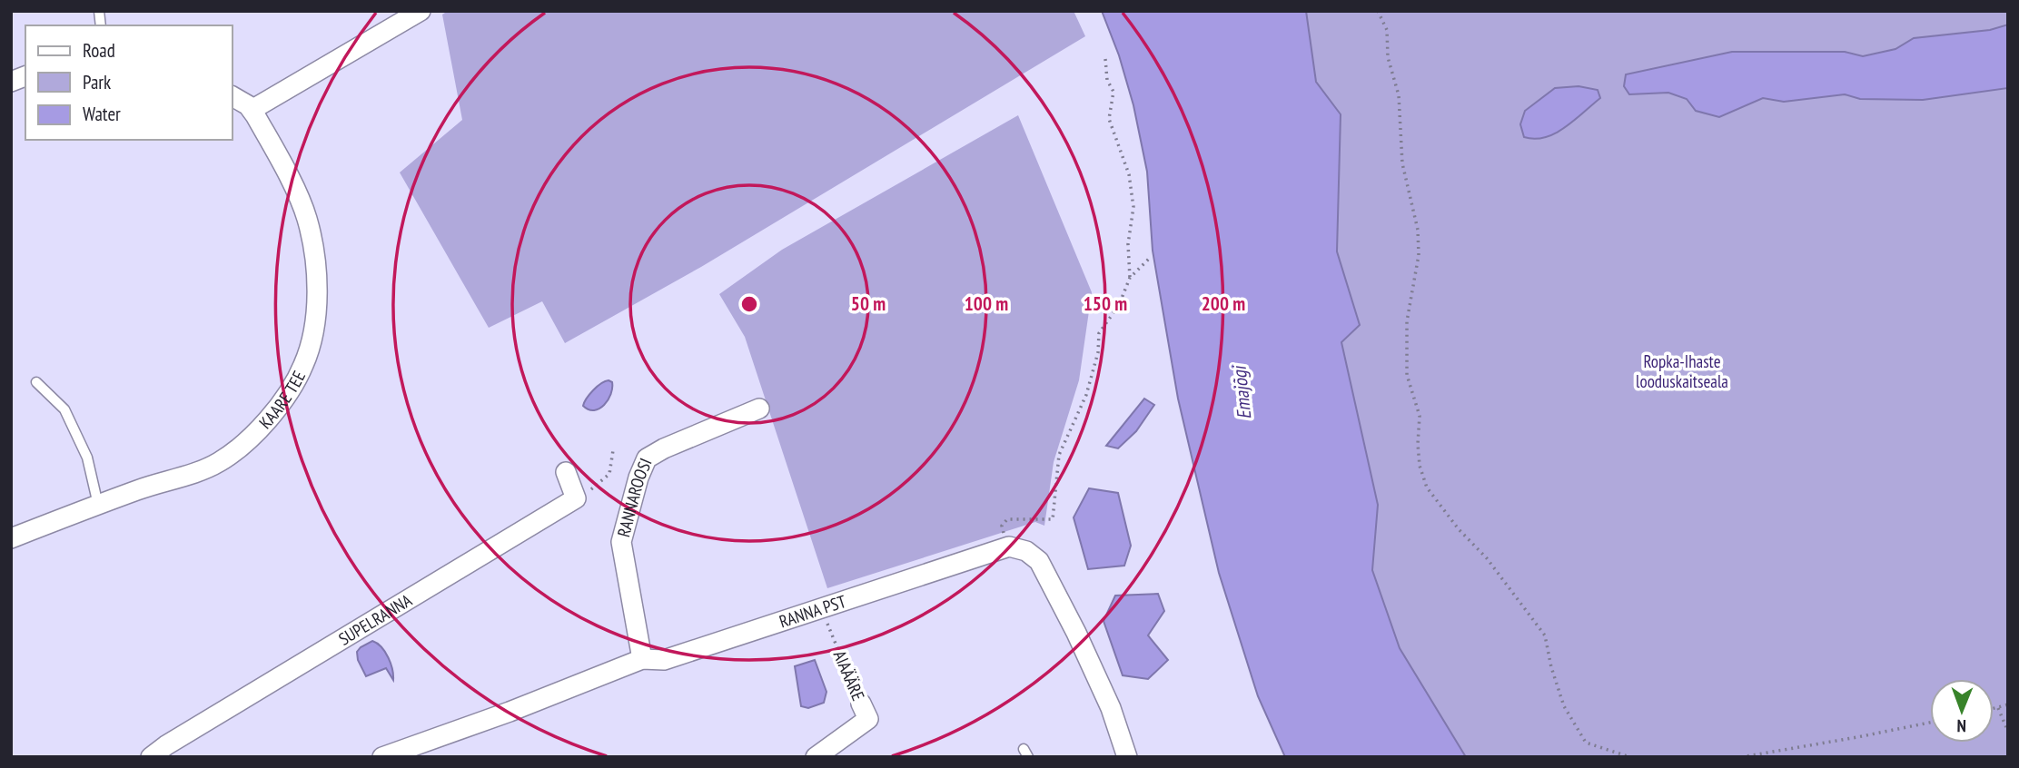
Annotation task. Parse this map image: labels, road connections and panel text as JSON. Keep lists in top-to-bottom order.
{
  "streets": {
    "street": [
      "KAARE TEE",
      "RANNAROOSI",
      "RANNA PST",
      "SUPELRANNA",
      "AIAÄÄRE"
    ]
  },
  "crossings": [
    ["RANNAROOSI", "RANNA PST"],
    ["RANNA PST", "AIAÄÄRE"]
  ],
  "water": ["Emajõgi"],
  "parks": ["Ropka-Ihaste looduskaitseala"],
  "legend": ["Road", "Park", "Water"],
  "north": "bottom",
  "rings": [
    "50 m",
    "100 m",
    "150 m",
    "200 m"
  ]
}
